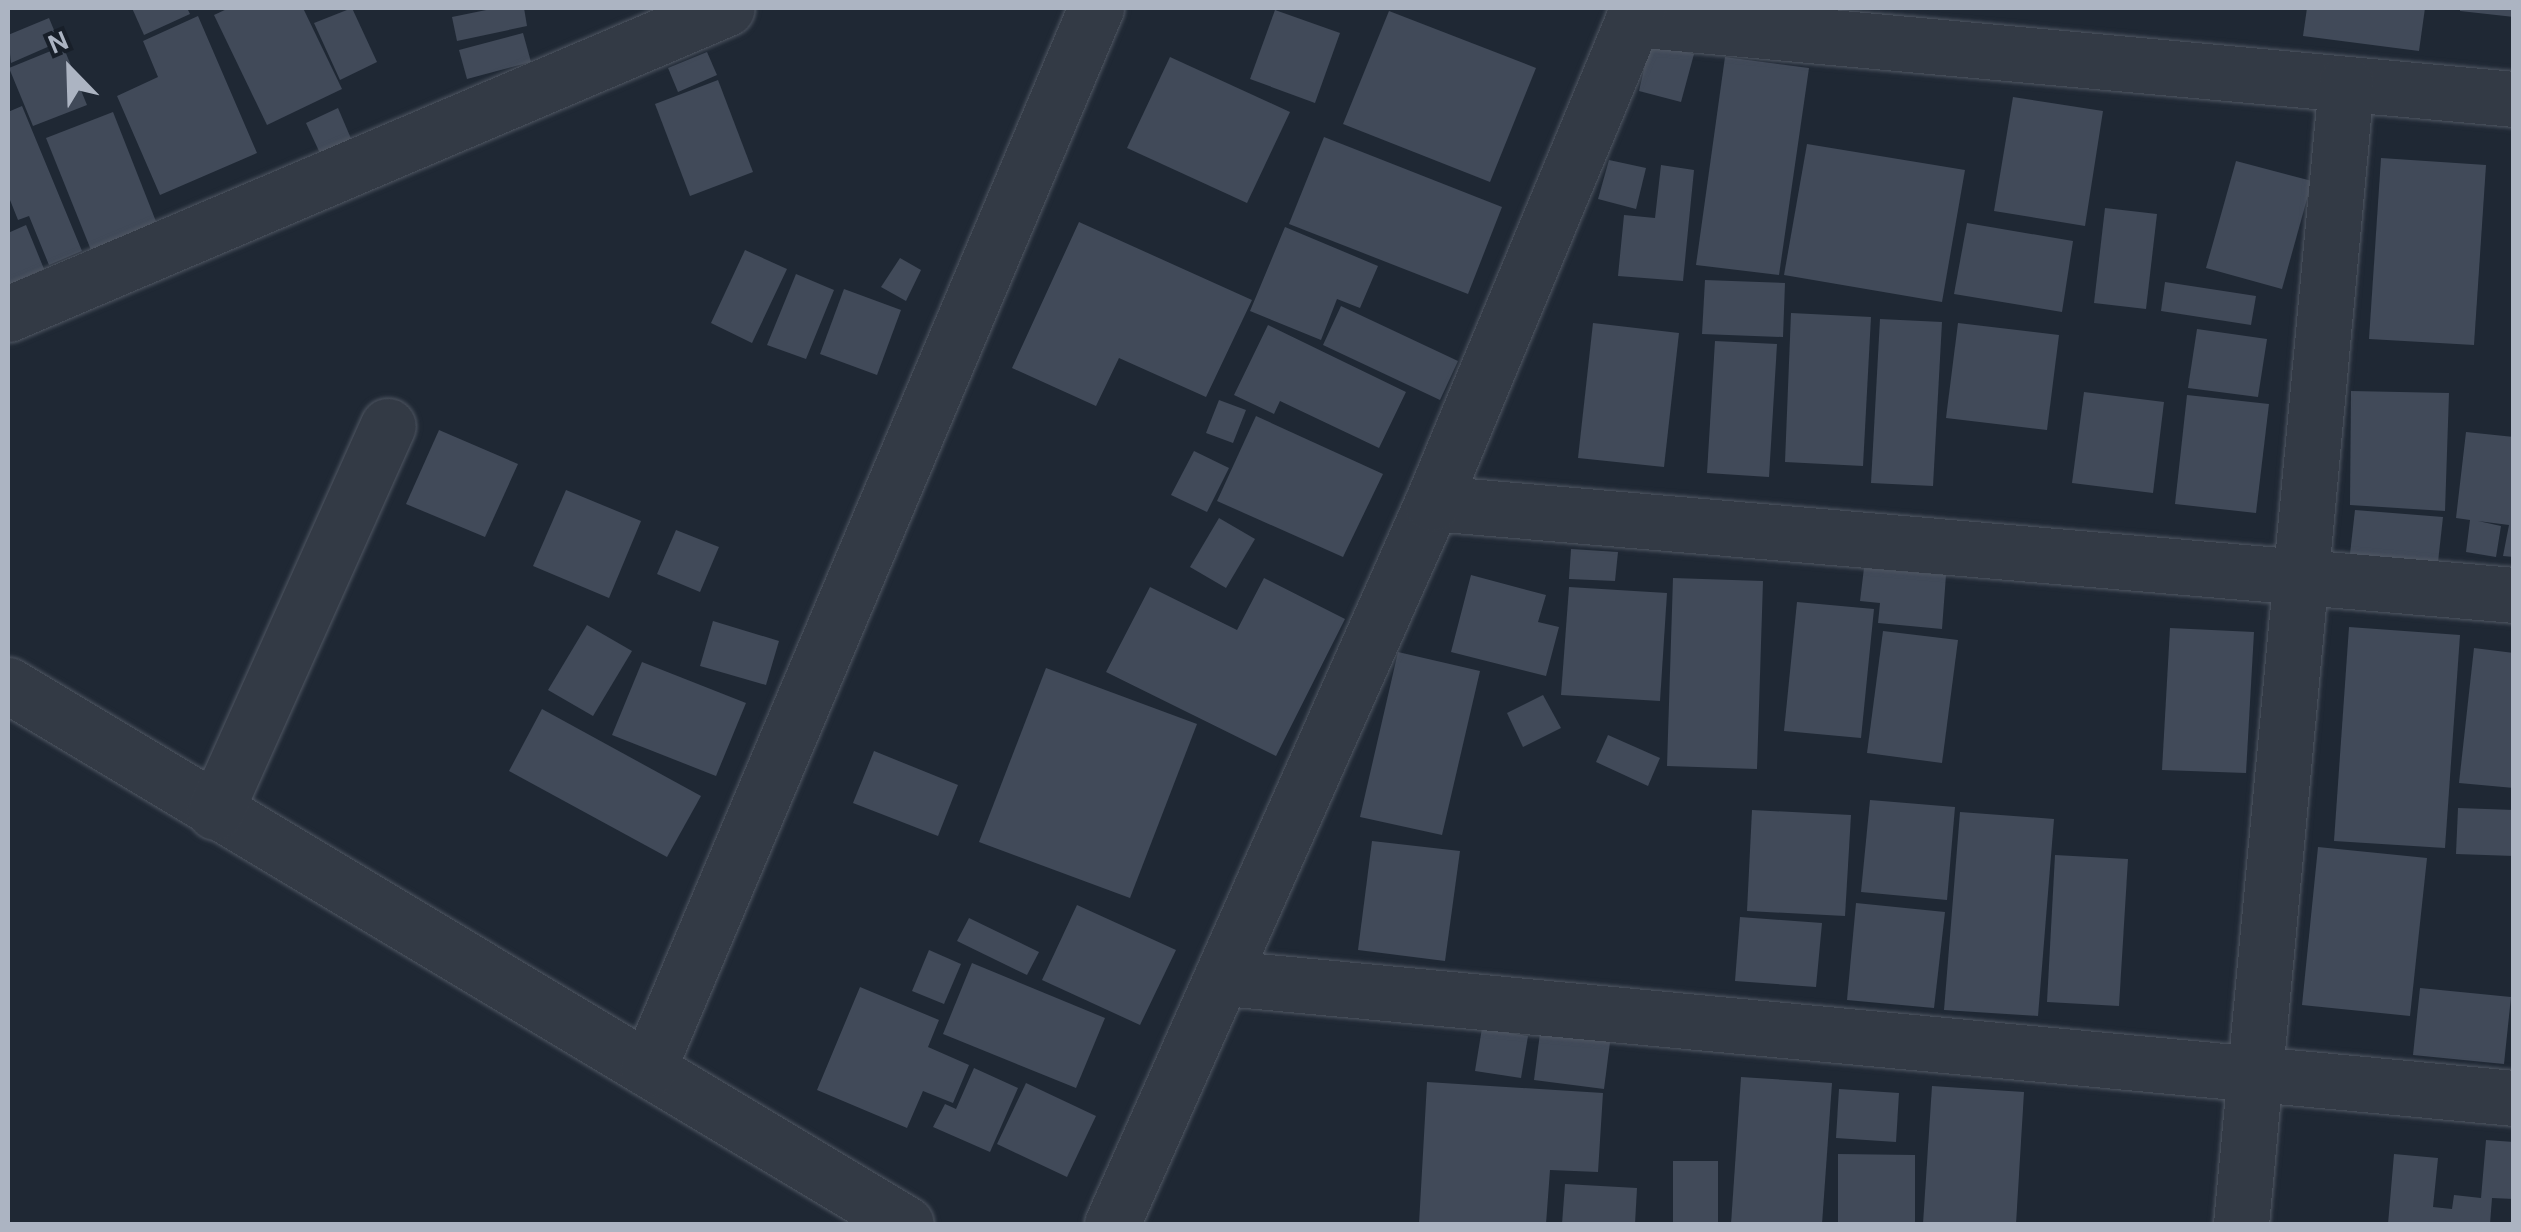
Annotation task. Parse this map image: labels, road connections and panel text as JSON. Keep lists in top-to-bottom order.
{
  "north": "top left"
}
